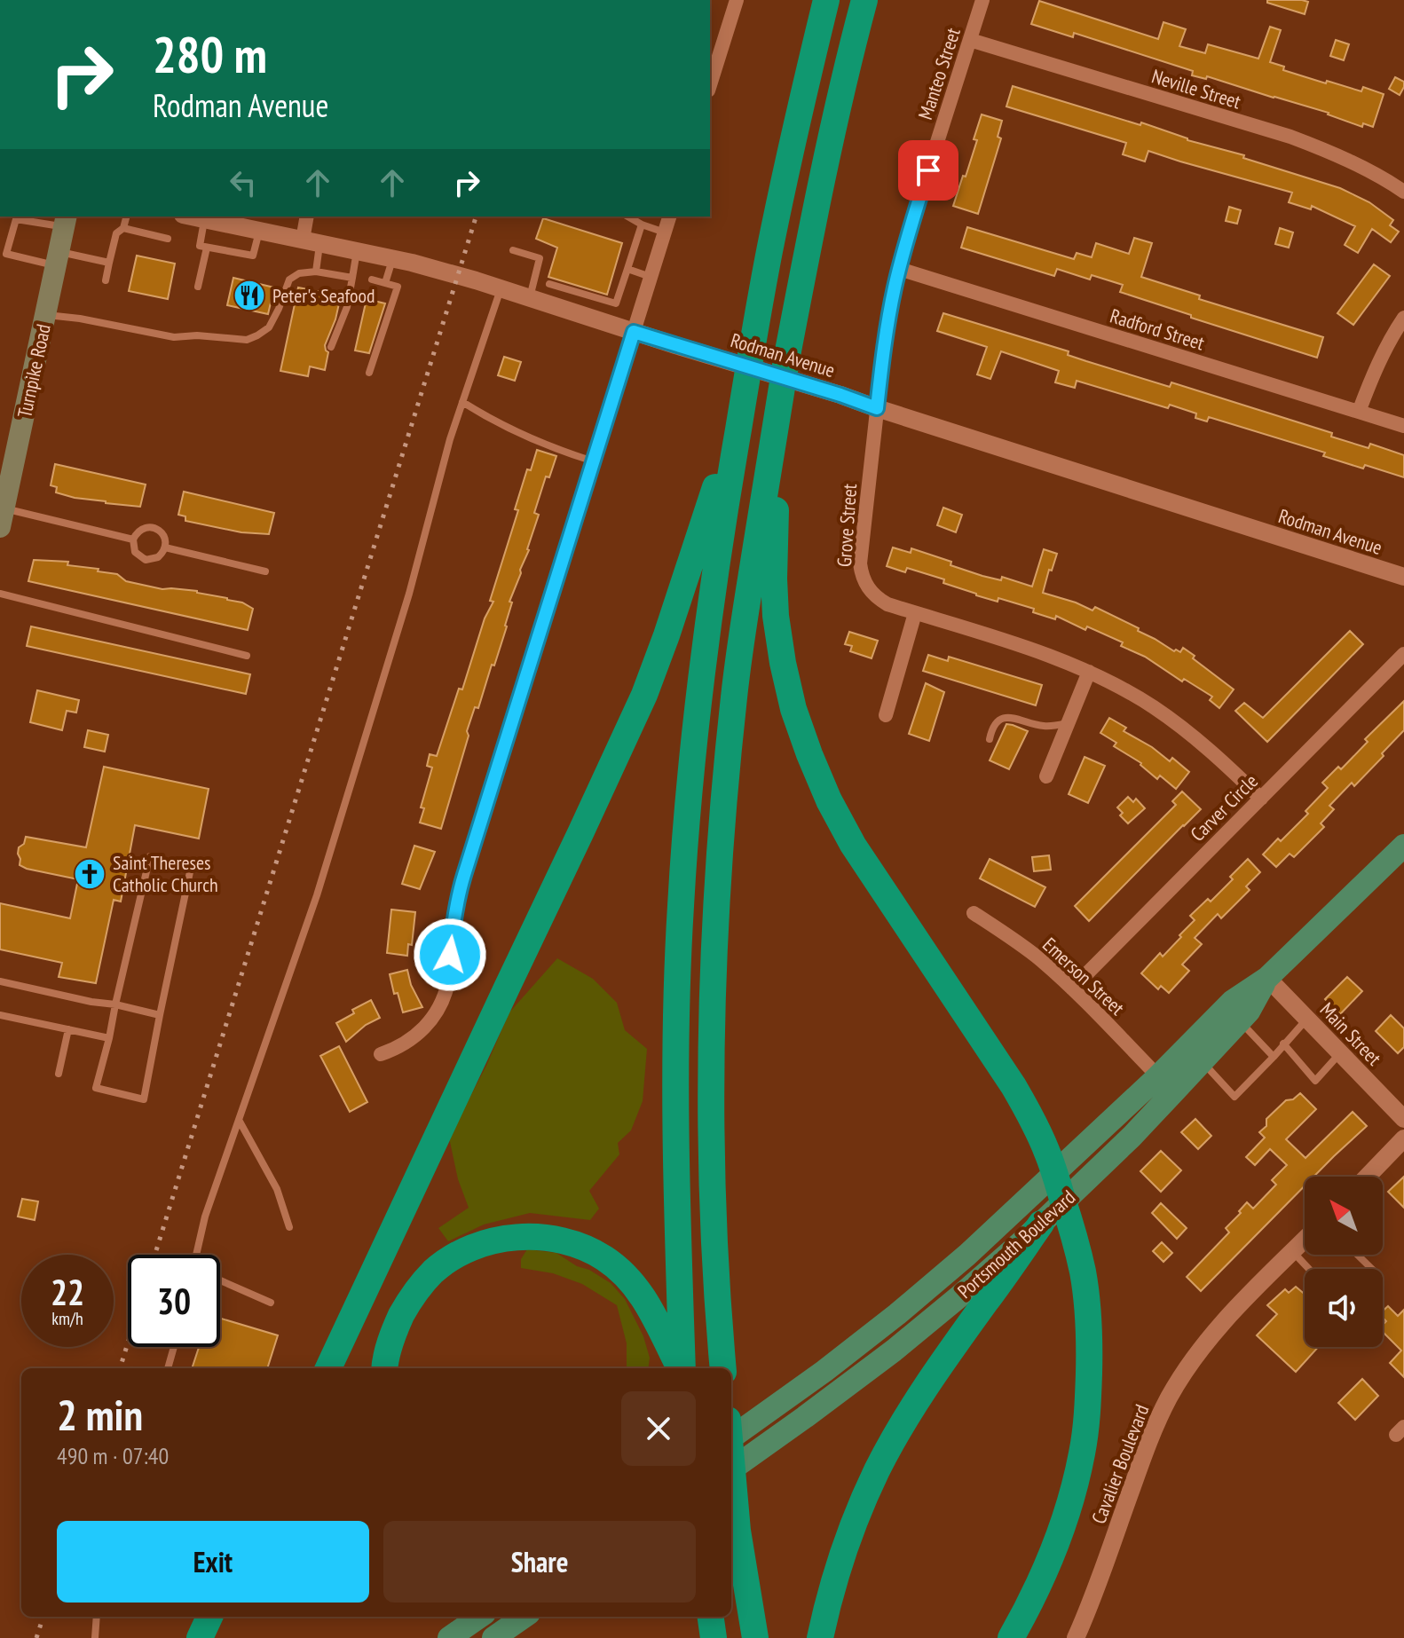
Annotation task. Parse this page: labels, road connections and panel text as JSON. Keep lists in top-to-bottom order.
{
  "streets": {
    "main road": ["Turnpike Road", "Portsmouth Boulevard"],
    "street": [
      "Manteo Street",
      "Neville Street",
      "Radford Street",
      "Rodman Avenue",
      "Grove Street",
      "Carver Circle",
      "Emerson Street",
      "Main Street",
      "Cavalier Boulevard"
    ]
  },
  "crossings": [
    ["Manteo Street", "Neville Street"],
    ["Manteo Street", "Radford Street"],
    ["Manteo Street", "Rodman Avenue"],
    ["Manteo Street", "Grove Street"],
    ["Rodman Avenue", "Grove Street"],
    ["Grove Street", "Carver Circle"],
    ["Carver Circle", "Emerson Street"],
    ["Emerson Street", "Portsmouth Boulevard"],
    ["Main Street", "Portsmouth Boulevard"]
  ],
  "places": {
    "restaurant": ["Peter's Seafood"],
    "church": ["Saint Thereses Catholic Church"]
  },
  "north": "top left",
  "page": {
    "turn": ["280 m", "Rodman Avenue"],
    "speed": "22 km/h",
    "limit": "30",
    "heading": ["2 min", "490 m · 07:40"],
    "buttons": ["Exit", "Share"]
  }
}
